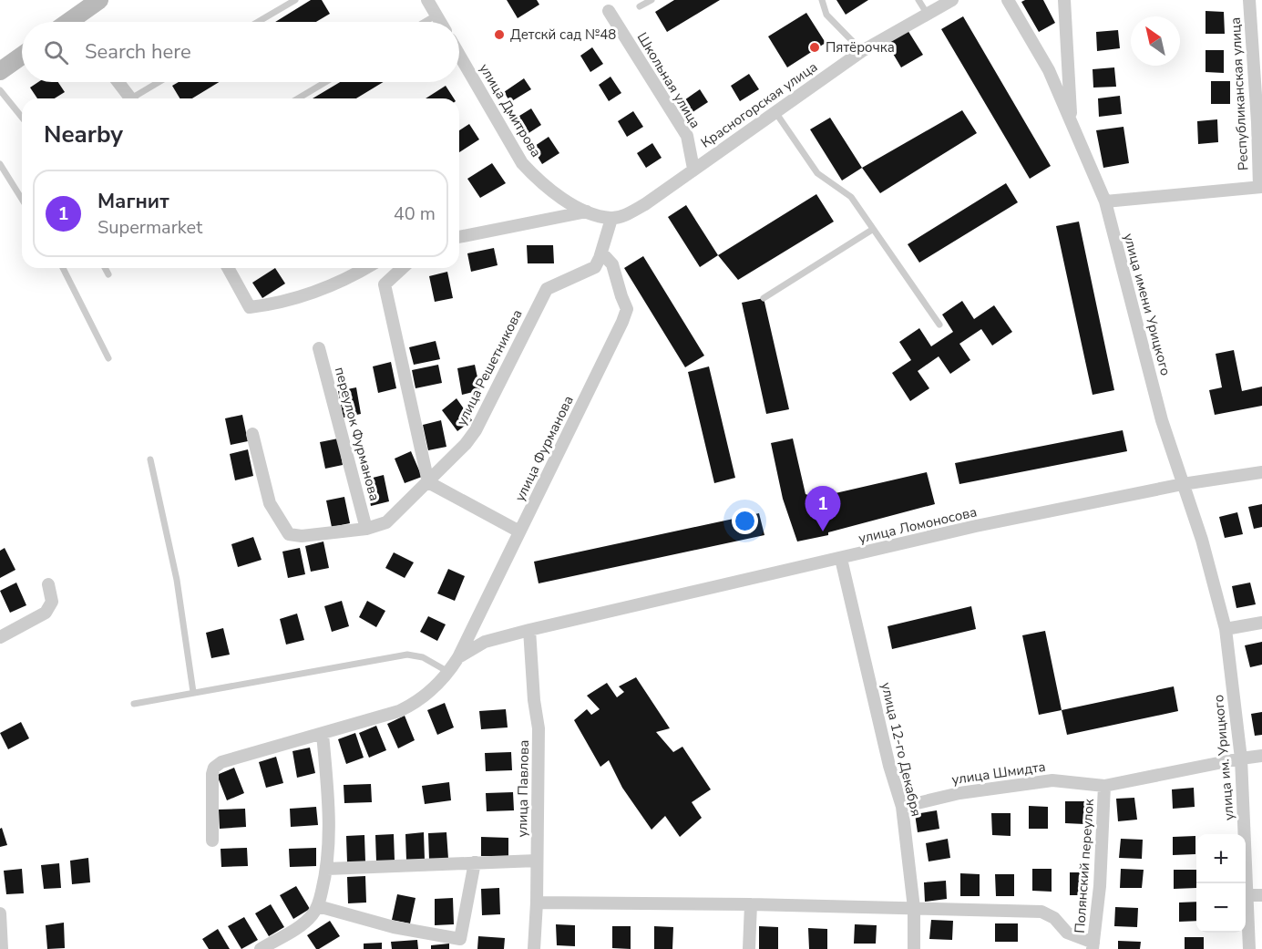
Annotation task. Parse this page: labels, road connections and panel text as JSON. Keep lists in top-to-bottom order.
{
  "streets": {
    "street": [
      "Школьная улица",
      "Республиканская улица",
      "Красногорская улица",
      "улица Дмитрова",
      "улица имени Урицкого",
      "улица Решетникова",
      "переулок Фурманова",
      "улица Фурманова",
      "улица Ломоносова",
      "улица 12-го Декабря",
      "улица им. Урицкого",
      "улица Шмидта",
      "улица Павлова",
      "Полянский переулок"
    ]
  },
  "crossings": [
    ["Школьная улица", "Красногорская улица"],
    ["Красногорская улица", "улица Дмитрова"],
    ["Красногорская улица", "улица Решетникова"],
    ["улица Дмитрова", "улица Решетникова"],
    ["улица имени Урицкого", "улица Ломоносова"],
    ["улица имени Урицкого", "улица им. Урицкого"],
    ["улица Решетникова", "переулок Фурманова"],
    ["улица Решетникова", "улица Фурманова"],
    ["улица Фурманова", "улица Ломоносова"],
    ["улица Ломоносова", "улица 12-го Декабря"],
    ["улица Ломоносова", "улица Павлова"],
    ["улица 12-го Декабря", "улица Шмидта"],
    ["улица им. Урицкого", "улица Шмидта"],
    ["улица Шмидта", "Полянский переулок"]
  ],
  "places": ["Детскй сад №48", "Пятёрочка"],
  "north": "top left",
  "page": {
    "search": "Search here",
    "heading": "Nearby",
    "list": [
      {
        "mark": "1",
        "name": "Магнит",
        "note": "Supermarket",
        "value": "40 m"
      }
    ],
    "pins": "1",
    "map_buttons": ["+", "−"]
  }
}
